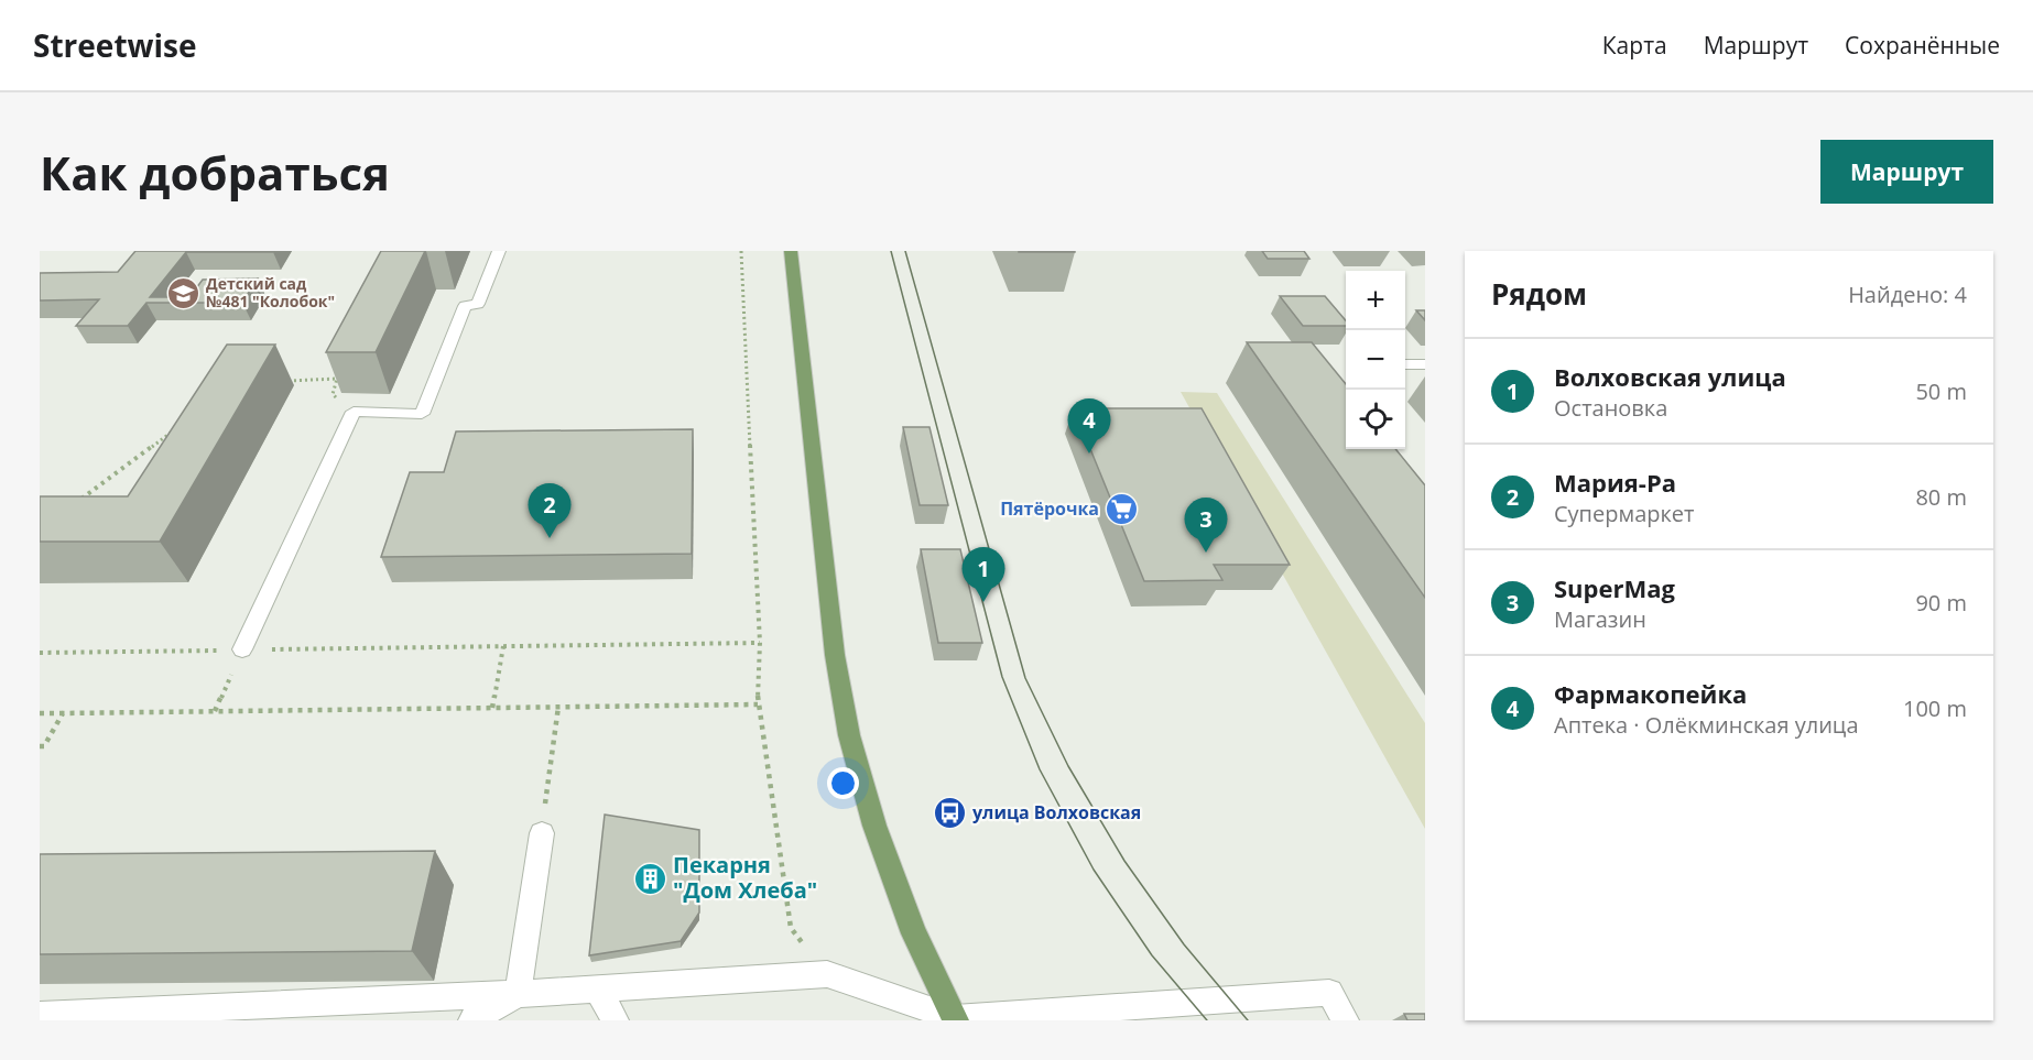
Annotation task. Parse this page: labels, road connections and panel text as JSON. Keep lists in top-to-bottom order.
{
  "places": {
    "school or university": ["Детский сад №481 \"Колобок\""],
    "supermarket": ["Пятёрочка"],
    "bus stop": ["улица Волховская"],
    "building": ["Пекарня \"Дом Хлеба\""]
  },
  "page": {
    "header": "Streetwise",
    "nav": ["Карта", "Маршрут", "Сохранённые"],
    "buttons": "Маршрут",
    "title": "Как добраться",
    "heading": ["Рядом", "Найдено: 4"],
    "map_buttons": ["+", "−"],
    "list": [
      {
        "mark": "1",
        "name": "Волховская улица",
        "note": "Остановка",
        "value": "50 m"
      },
      {
        "mark": "2",
        "name": "Мария-Ра",
        "note": "Супермаркет",
        "value": "80 m"
      },
      {
        "mark": "3",
        "name": "SuperMag",
        "note": "Магазин",
        "value": "90 m"
      },
      {
        "mark": "4",
        "name": "Фармакопейка",
        "note": "Аптека · Олёкминская улица",
        "value": "100 m"
      }
    ],
    "pins": [
      "4",
      "2",
      "3",
      "1"
    ]
  }
}
